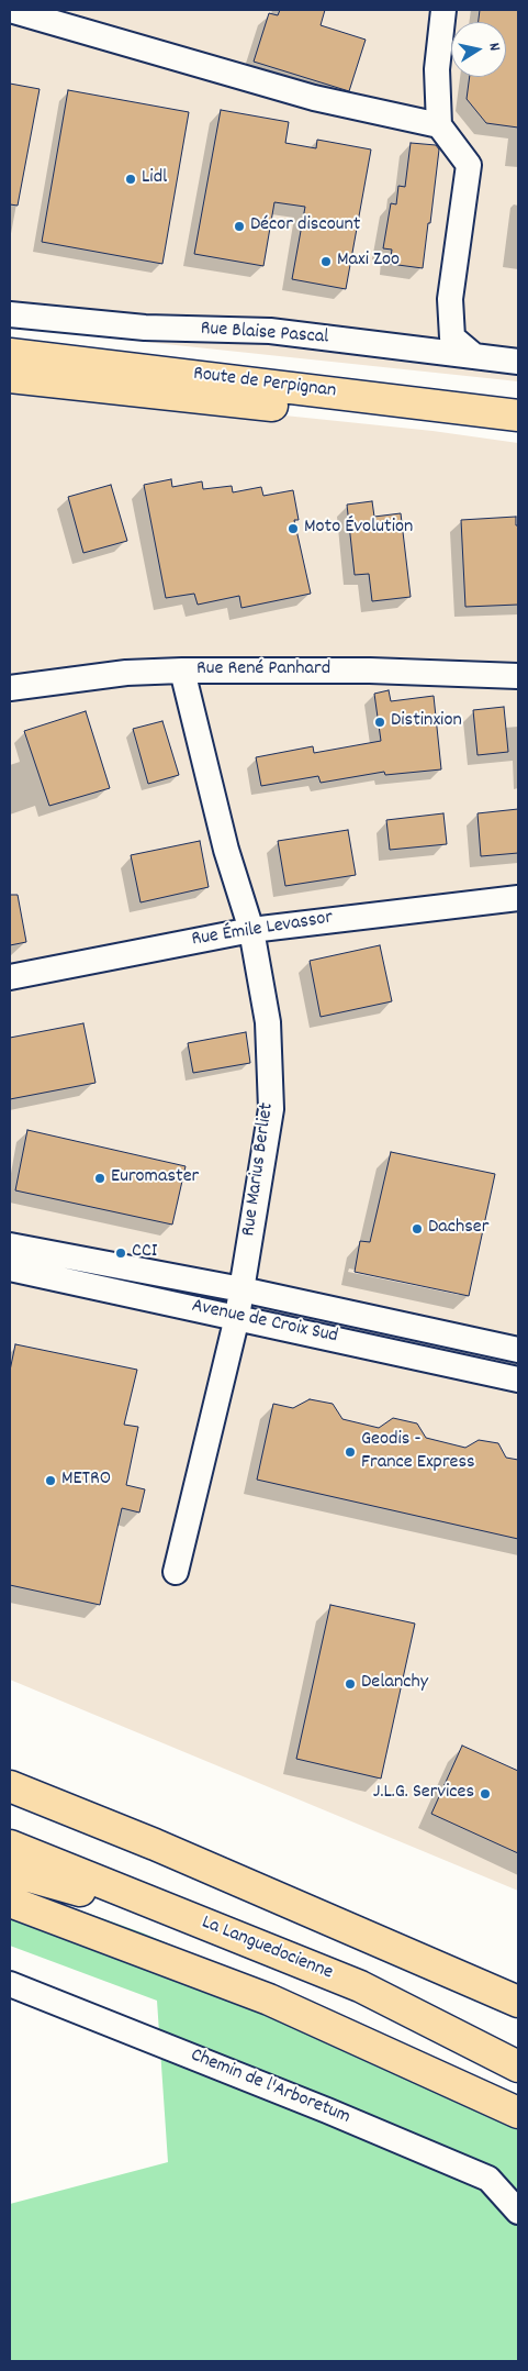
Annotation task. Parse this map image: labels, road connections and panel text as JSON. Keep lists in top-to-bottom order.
{
  "streets": {
    "main road": ["Route de Perpignan", "La Languedocienne"],
    "street": [
      "Rue Blaise Pascal",
      "Rue René Panhard",
      "Rue Émile Levassor",
      "Rue Marius Berliet",
      "Avenue de Croix Sud",
      "Chemin de l'Arboretum"
    ]
  },
  "crossings": [
    ["Rue René Panhard", "Rue Marius Berliet"],
    ["Rue Émile Levassor", "Rue Marius Berliet"],
    ["Rue Marius Berliet", "Avenue de Croix Sud"]
  ],
  "places": [
    "Lidl",
    "Décor discount",
    "Maxi Zoo",
    "Moto Évolution",
    "Distinxion",
    "Euromaster",
    "Dachser",
    "CCI",
    "Geodis - France Express",
    "METRO",
    "Delanchy",
    "J.L.G. Services"
  ],
  "north": "right"
}
